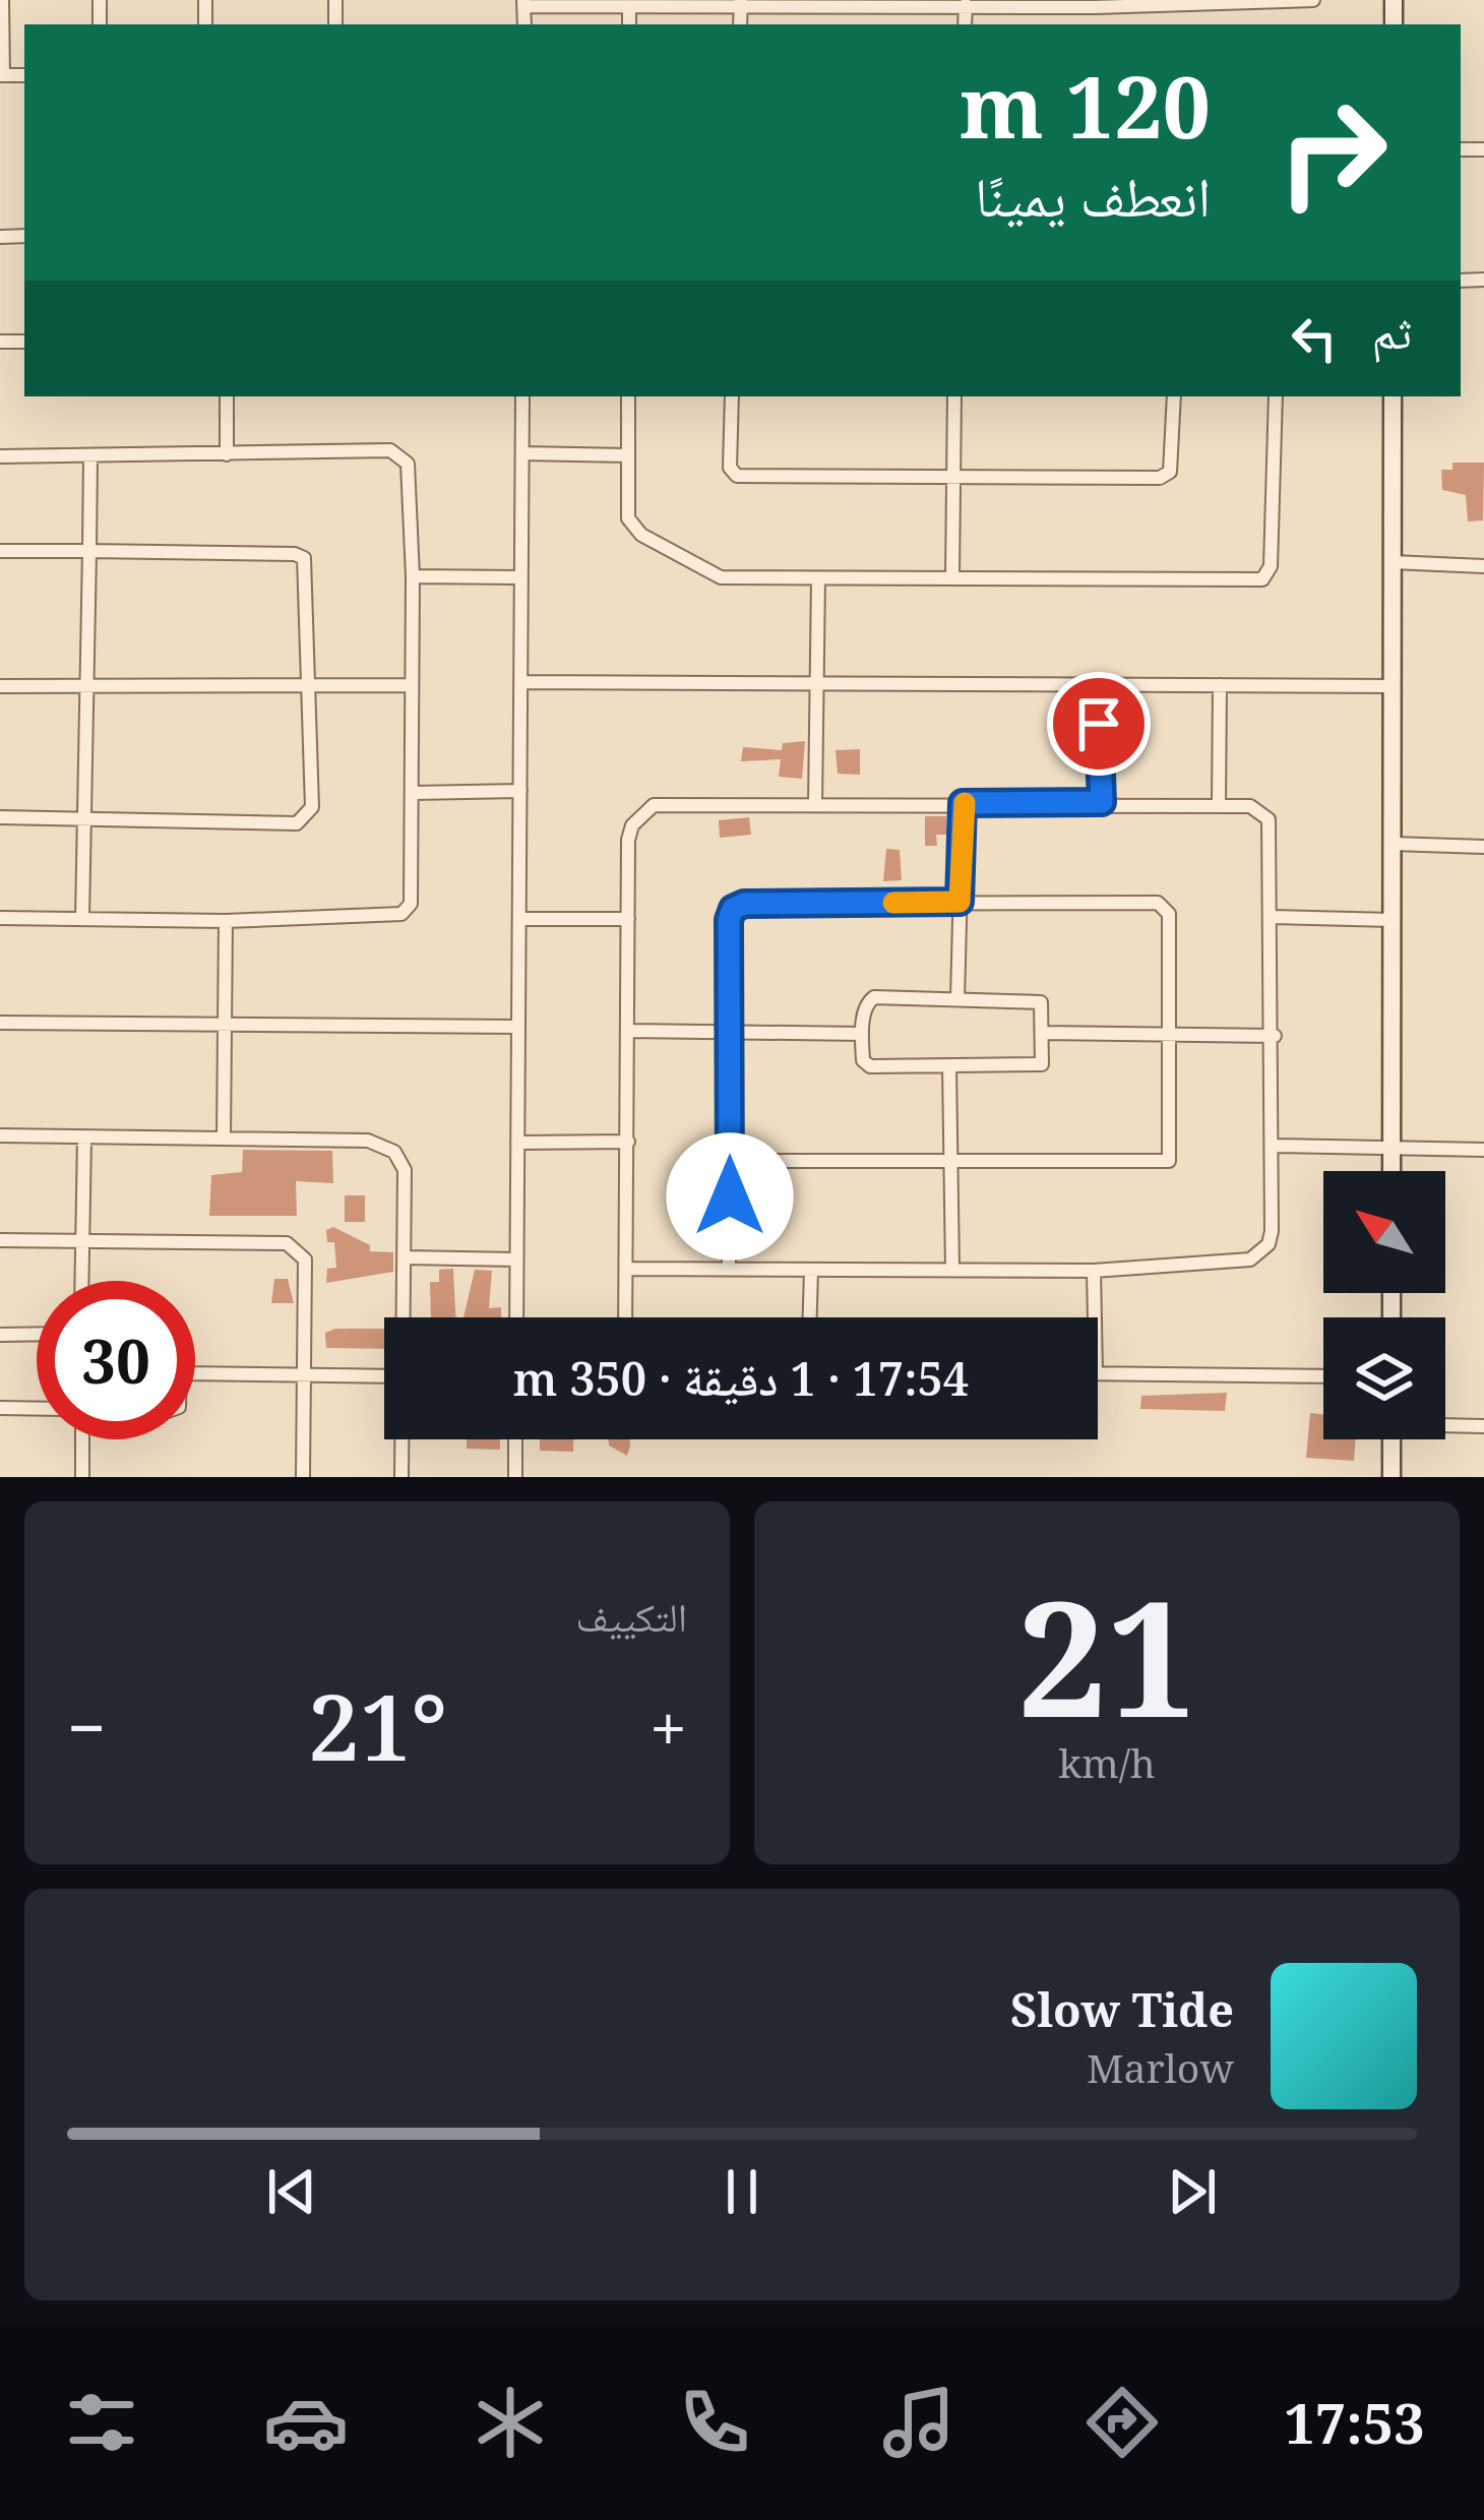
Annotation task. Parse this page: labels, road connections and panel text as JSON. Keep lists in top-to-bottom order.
{
  "north": "top left",
  "page": {
    "turn": ["120 m", "انعطف يمينًا"],
    "then": "ثم",
    "limit": "30",
    "trip": "17:54 · 1 دقيقة · 350 m",
    "tile": [
      ["21", "km/h"],
      "التكييف"
    ],
    "heat": ["−", "21°", "+"],
    "song": ["Slow Tide", "Marlow"],
    "tabs": "17:53"
  }
}
